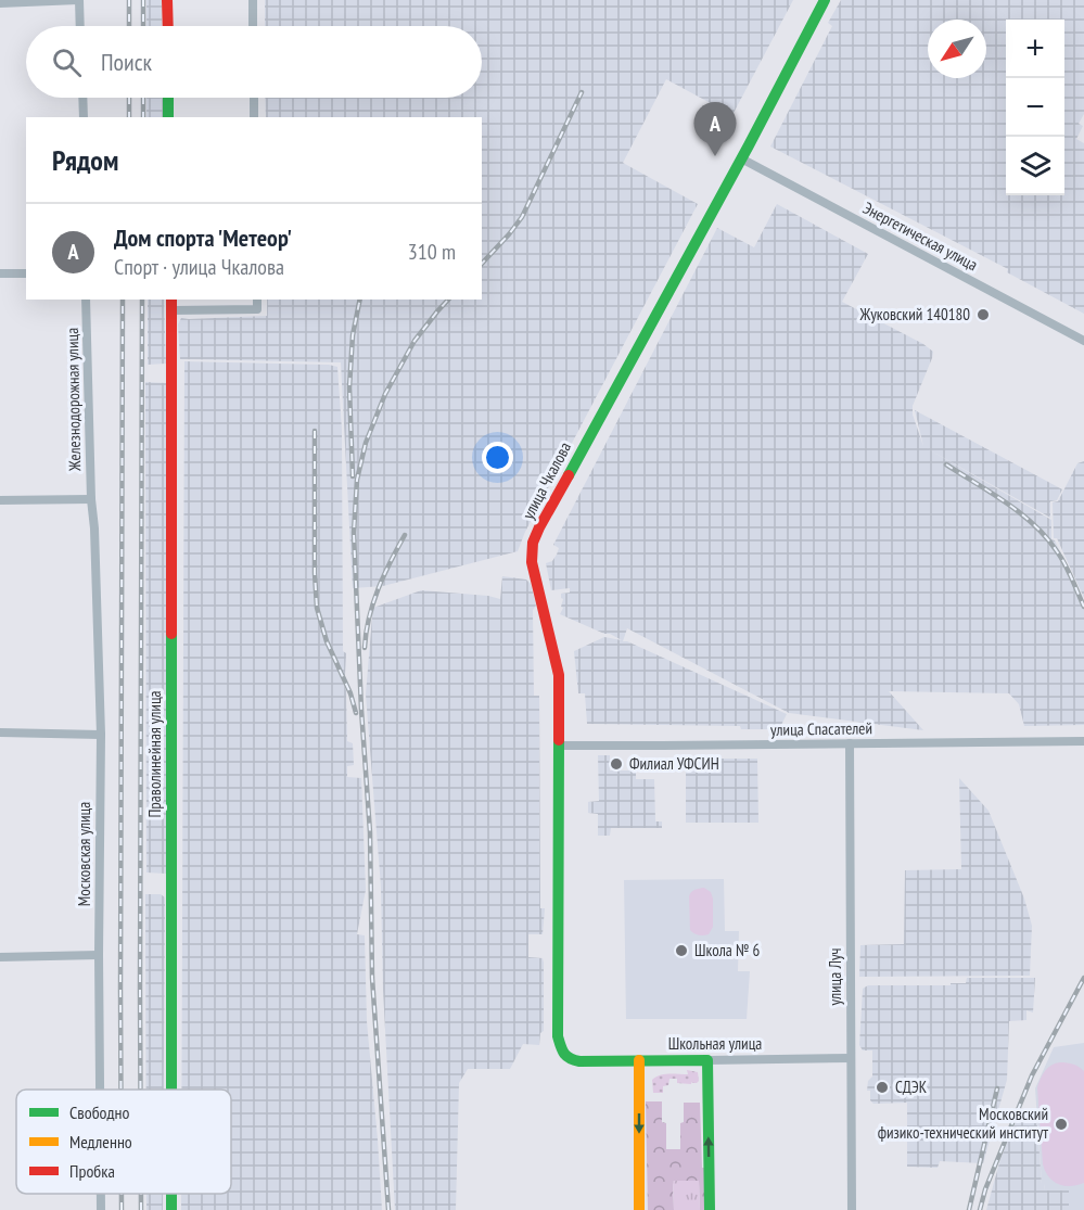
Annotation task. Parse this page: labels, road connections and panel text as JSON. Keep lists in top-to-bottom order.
{
  "streets": {
    "street": [
      "Энергетическая улица",
      "Железнодорожная улица",
      "улица Чкалова",
      "улица Спасателей",
      "Праволинейная улица",
      "Московская улица",
      "улица Луч",
      "Школьная улица"
    ]
  },
  "crossings": [
    ["Энергетическая улица", "улица Чкалова"],
    ["Железнодорожная улица", "Московская улица"],
    ["улица Чкалова", "улица Спасателей"],
    ["улица Чкалова", "Школьная улица"],
    ["улица Спасателей", "улица Луч"],
    ["улица Луч", "Школьная улица"]
  ],
  "places": [
    "Жуковский 140180",
    "Филиал УФСИН",
    "Школа № 6",
    "СДЭК",
    "Московский физико-технический институт"
  ],
  "legend": ["Свободно", "Медленно", "Пробка"],
  "north": "bottom left",
  "page": {
    "map_buttons": ["+", "−"],
    "search": "Поиск",
    "pins": "A",
    "heading": "Рядом",
    "list": [
      {
        "mark": "A",
        "name": "Дом спорта 'Метеор'",
        "note": "Спорт · улица Чкалова",
        "value": "310 m"
      }
    ]
  }
}
